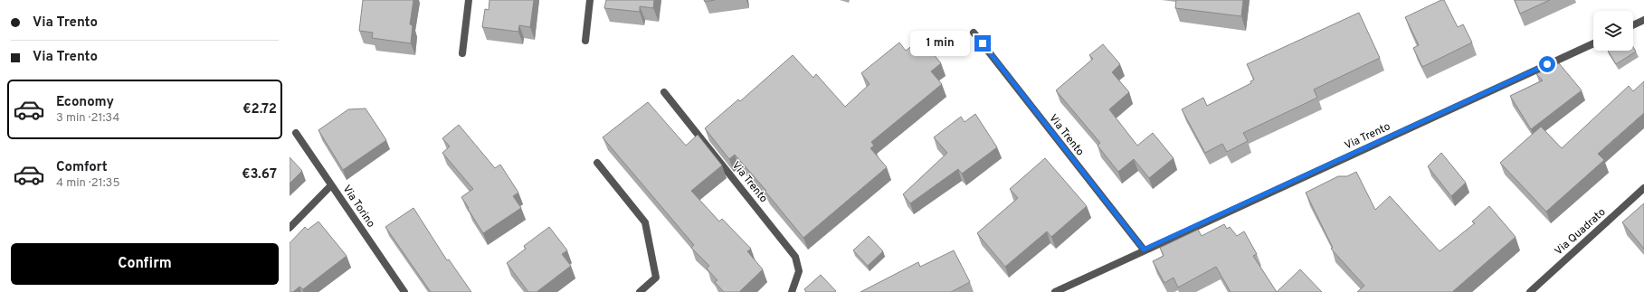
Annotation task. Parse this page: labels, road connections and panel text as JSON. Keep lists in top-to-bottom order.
{
  "streets": {
    "street": ["Via Trento", "Via Torino", "Via Quadrato"]
  },
  "page": {
    "banner": ["Via Trento", "Via Trento"],
    "bubble": "1 min",
    "list": [
      {
        "name": "Economy",
        "note": "3 min · 21:34",
        "value": "€2.72"
      },
      {
        "name": "Comfort",
        "note": "4 min · 21:35",
        "value": "€3.67"
      }
    ],
    "buttons": "Confirm"
  }
}
